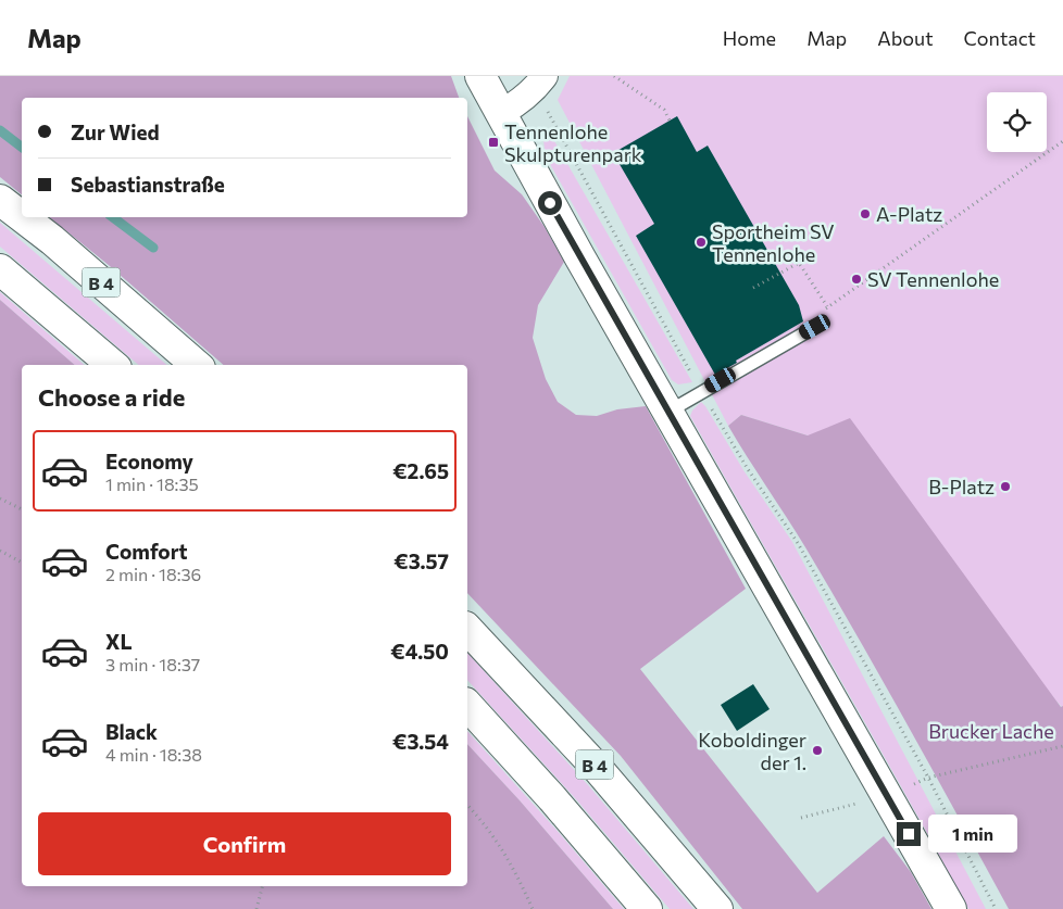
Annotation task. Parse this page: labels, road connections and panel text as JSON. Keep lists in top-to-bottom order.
{
  "streets": {
    "main road": ["B 4"]
  },
  "parks": ["Brucker Lache"],
  "places": {
    "transit": ["Tennenlohe Skulpturenpark"],
    "other": [
      "A-Platz",
      "Sportheim SV Tennenlohe",
      "SV Tennenlohe",
      "B-Platz",
      "Koboldinger der 1."
    ]
  },
  "page": {
    "header": "Map",
    "nav": [
      "Home",
      "Map",
      "About",
      "Contact"
    ],
    "banner": ["Zur Wied", "Sebastianstraße"],
    "heading": "Choose a ride",
    "list": [
      {
        "name": "Economy",
        "note": "1 min · 18:35",
        "value": "€2.65"
      },
      {
        "name": "Comfort",
        "note": "2 min · 18:36",
        "value": "€3.57"
      },
      {
        "name": "XL",
        "note": "3 min · 18:37",
        "value": "€4.50"
      },
      {
        "name": "Black",
        "note": "4 min · 18:38",
        "value": "€3.54"
      }
    ],
    "buttons": "Confirm",
    "bubble": "1 min"
  }
}
